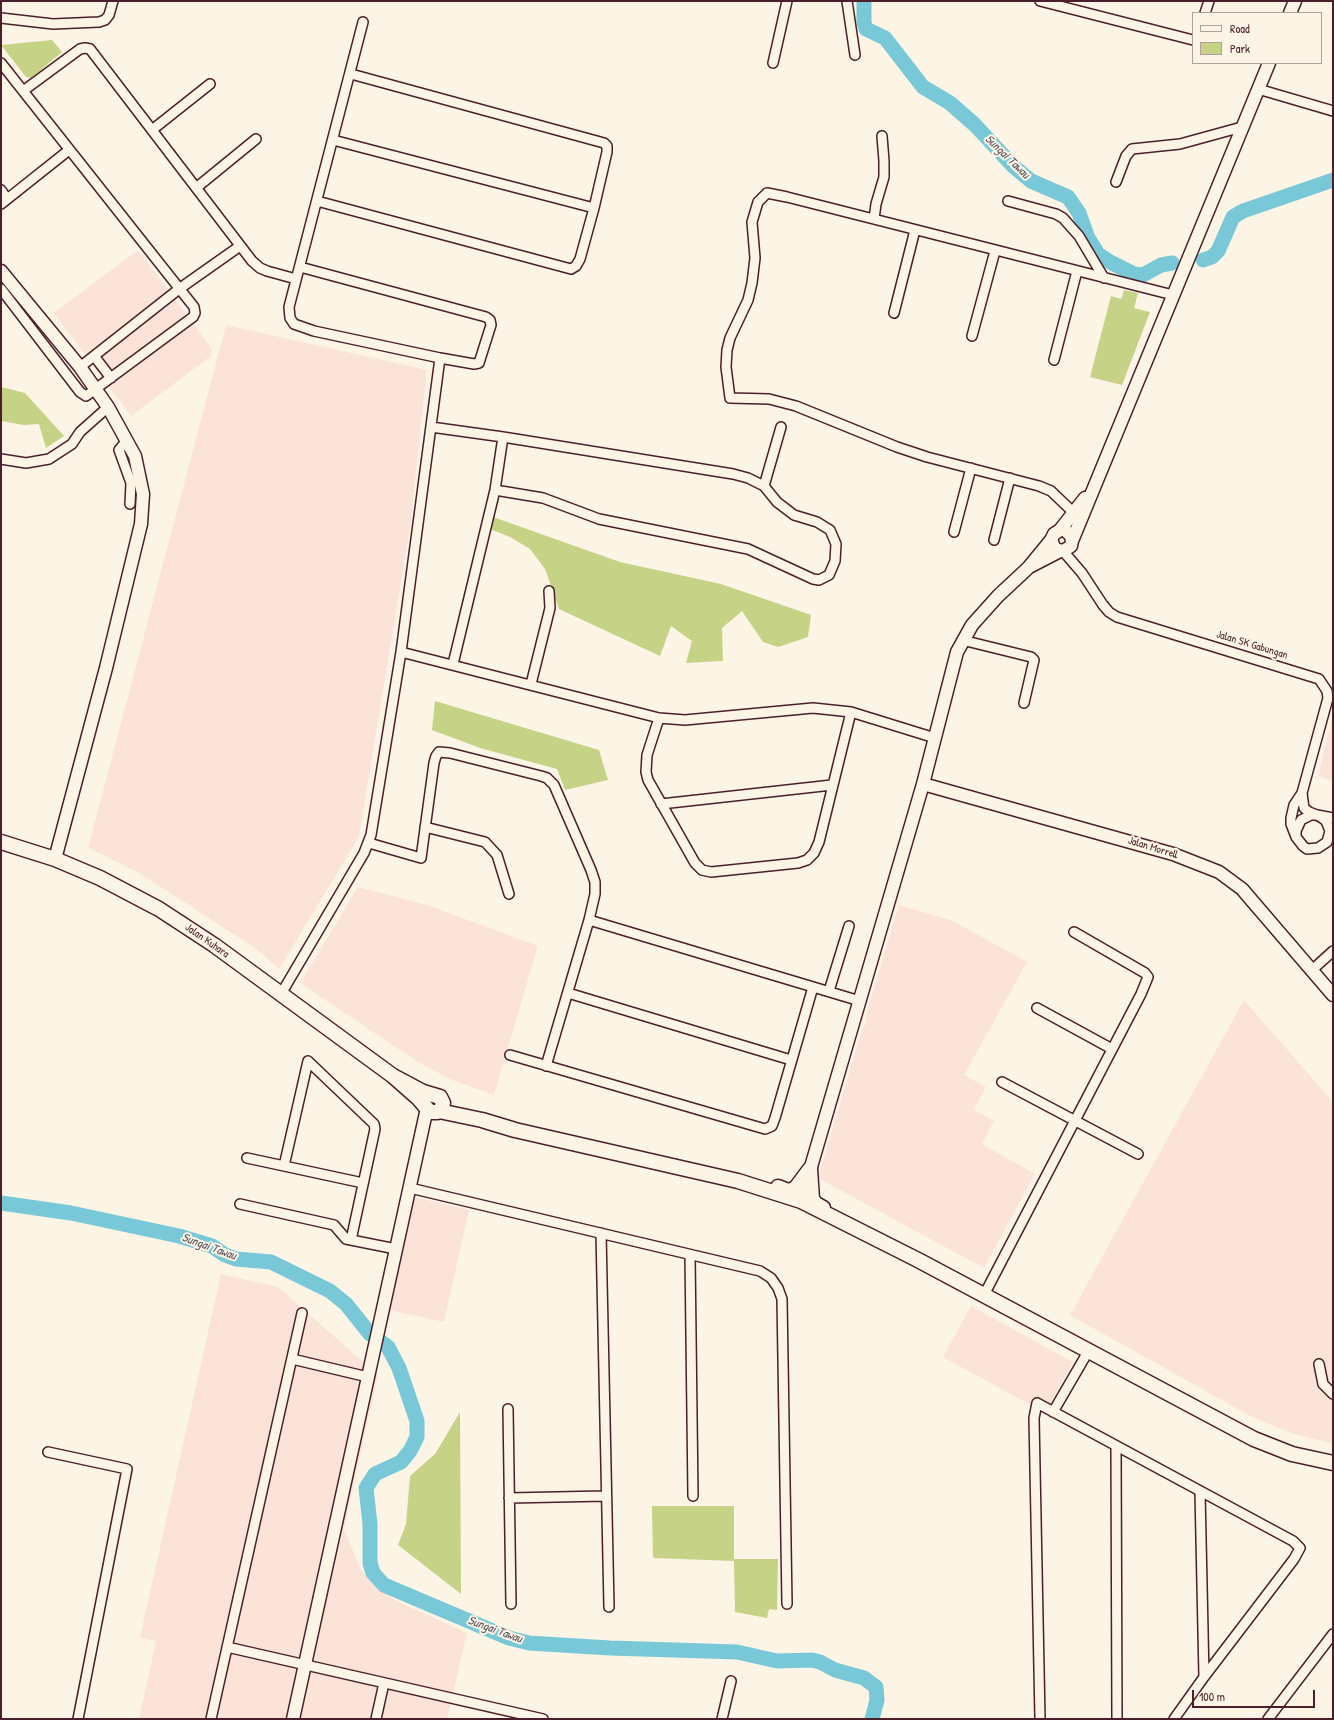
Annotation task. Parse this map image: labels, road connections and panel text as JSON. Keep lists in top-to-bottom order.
{
  "streets": {
    "main road": ["Jalan Kuhara"],
    "street": ["Jalan SK Gabungan", "Jalan Morrell"]
  },
  "water": ["Sungai Tawau"],
  "legend": ["Road", "Park"],
  "scale_bar": "100 m"
}
